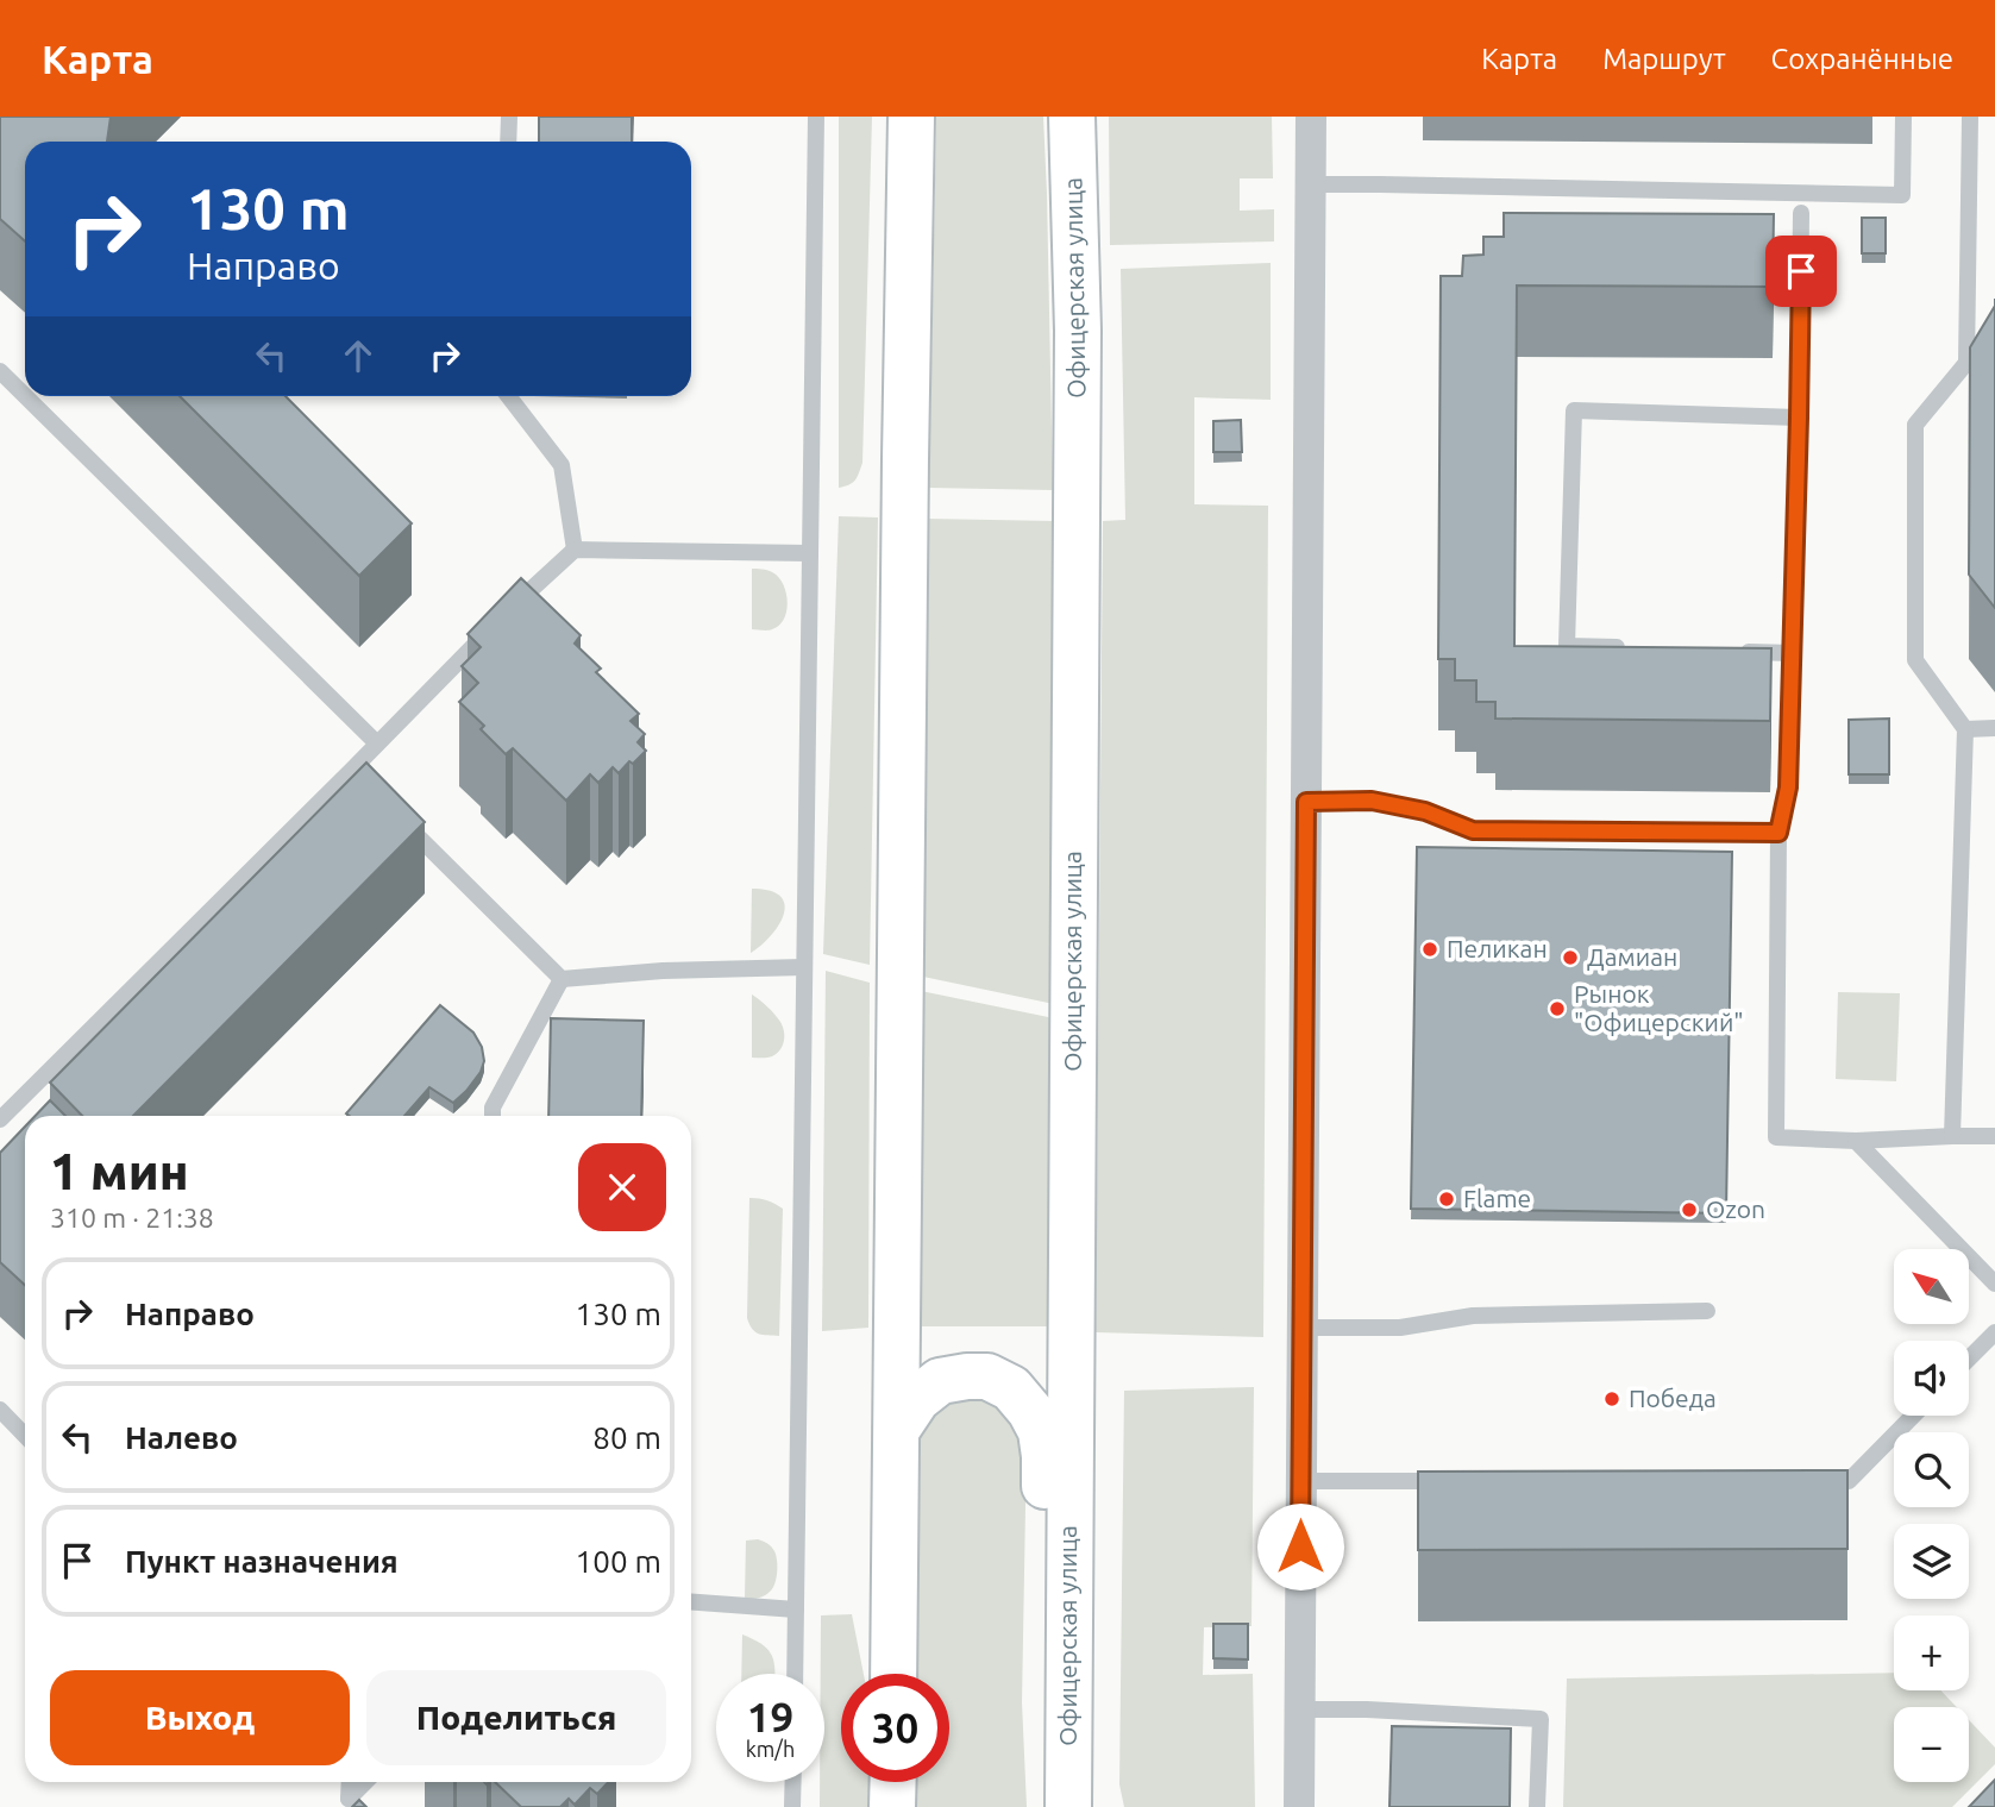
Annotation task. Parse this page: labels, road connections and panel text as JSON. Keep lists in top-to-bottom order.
{
  "streets": {
    "main road": ["Офицерская улица"]
  },
  "places": [
    "Пеликан",
    "Дамиан",
    "Рынок \"Офицерский\"",
    "Flame",
    "Ozon",
    "Победа"
  ],
  "north": "top left",
  "page": {
    "header": "Карта",
    "nav": ["Карта", "Маршрут", "Сохранённые"],
    "turn": ["130 m", "Направо"],
    "heading": ["1 мин", "310 m · 21:38"],
    "map_buttons": ["+", "−"],
    "list": [
      {
        "name": "Направо",
        "value": "130 m"
      },
      {
        "name": "Налево",
        "value": "80 m"
      },
      {
        "name": "Пункт назначения",
        "value": "100 m"
      }
    ],
    "buttons": ["Выход", "Поделиться"],
    "speed": "19 km/h",
    "limit": "30"
  }
}
